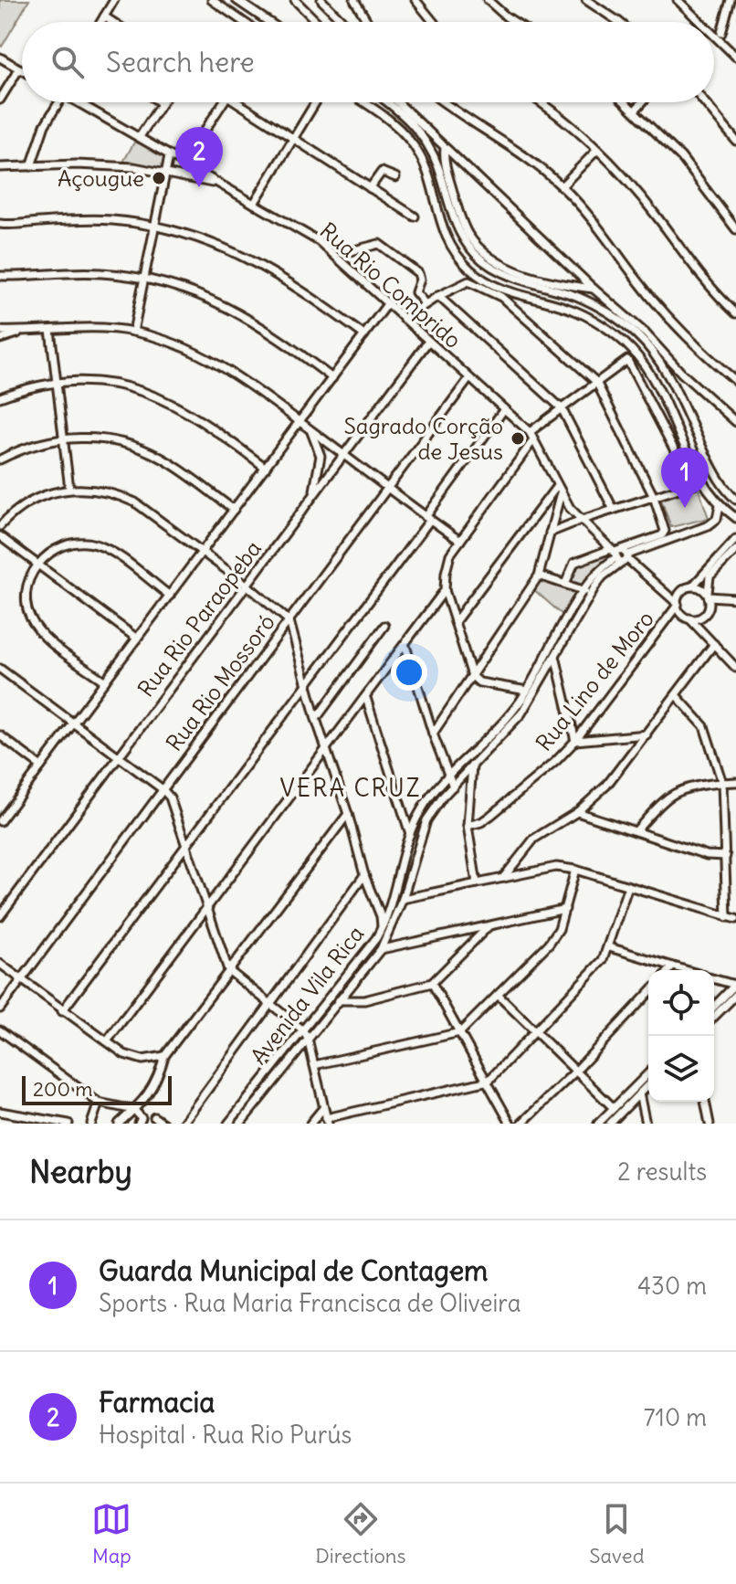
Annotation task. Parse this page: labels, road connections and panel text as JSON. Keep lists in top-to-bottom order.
{
  "streets": {
    "street": [
      "Rua Rio Comprido",
      "Rua Rio Paraopeba",
      "Rua Lino de Moro",
      "Rua Rio Mossoró",
      "Avenida Vila Rica"
    ]
  },
  "crossings": [
    ["Rua Rio Comprido", "Rua Rio Paraopeba"],
    ["Rua Rio Comprido", "Rua Lino de Moro"],
    ["Rua Rio Comprido", "Rua Rio Mossoró"],
    ["Rua Rio Comprido", "Avenida Vila Rica"]
  ],
  "districts": ["VERA CRUZ"],
  "places": ["Açougue", "Sagrado Corção de Jesus"],
  "scale_bar": "200 m",
  "page": {
    "search": "Search here",
    "pins": ["2", "1"],
    "scale": "200 m",
    "heading": ["Nearby", "2 results"],
    "list": [
      {
        "mark": "1",
        "name": "Guarda Municipal de Contagem",
        "note": "Sports · Rua Maria Francisca de Oliveira",
        "value": "430 m"
      },
      {
        "mark": "2",
        "name": "Farmacia",
        "note": "Hospital · Rua Rio Purús",
        "value": "710 m"
      }
    ],
    "nav": ["Map", "Directions", "Saved"]
  }
}
